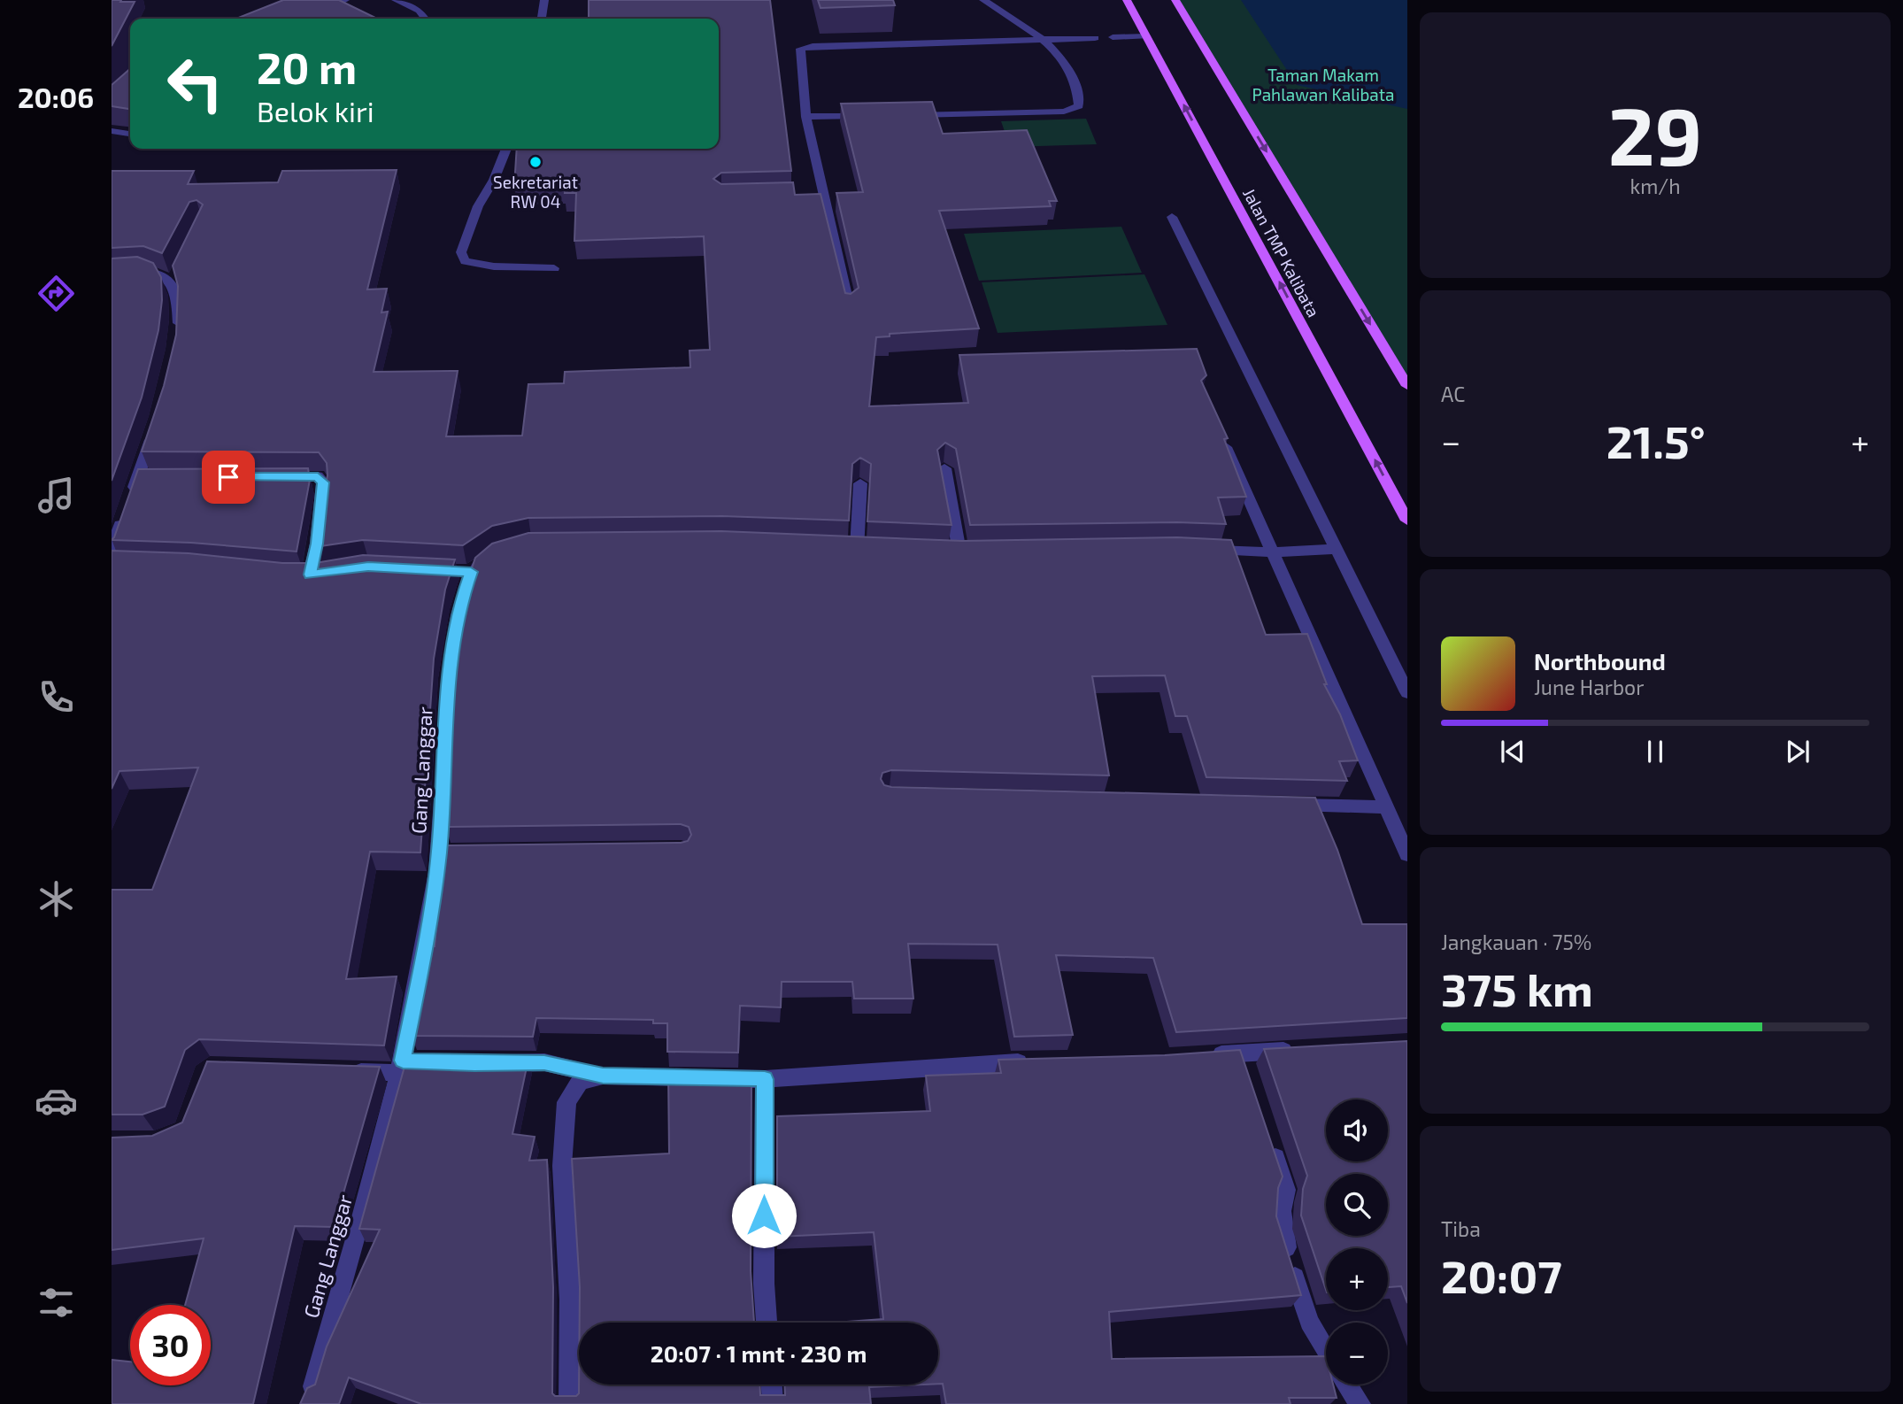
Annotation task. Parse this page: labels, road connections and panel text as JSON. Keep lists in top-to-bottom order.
{
  "streets": {
    "main road": ["Jalan TMP Kalibata"],
    "street": ["Gang Langgar"]
  },
  "parks": ["Taman Makam Pahlawan Kalibata"],
  "places": ["Sekretariat RW 04"],
  "page": {
    "tabs": "20:06",
    "tile": [
      ["29", "km/h"],
      "AC",
      ["Jangkauan · 75%", "375 km"],
      ["Tiba", "20:07"]
    ],
    "turn": ["20 m", "Belok kiri"],
    "heat": ["−", "21.5°", "+"],
    "song": ["Northbound", "June Harbor"],
    "map_buttons": ["+", "−"],
    "limit": "30",
    "trip": "20:07 · 1 mnt · 230 m"
  }
}
